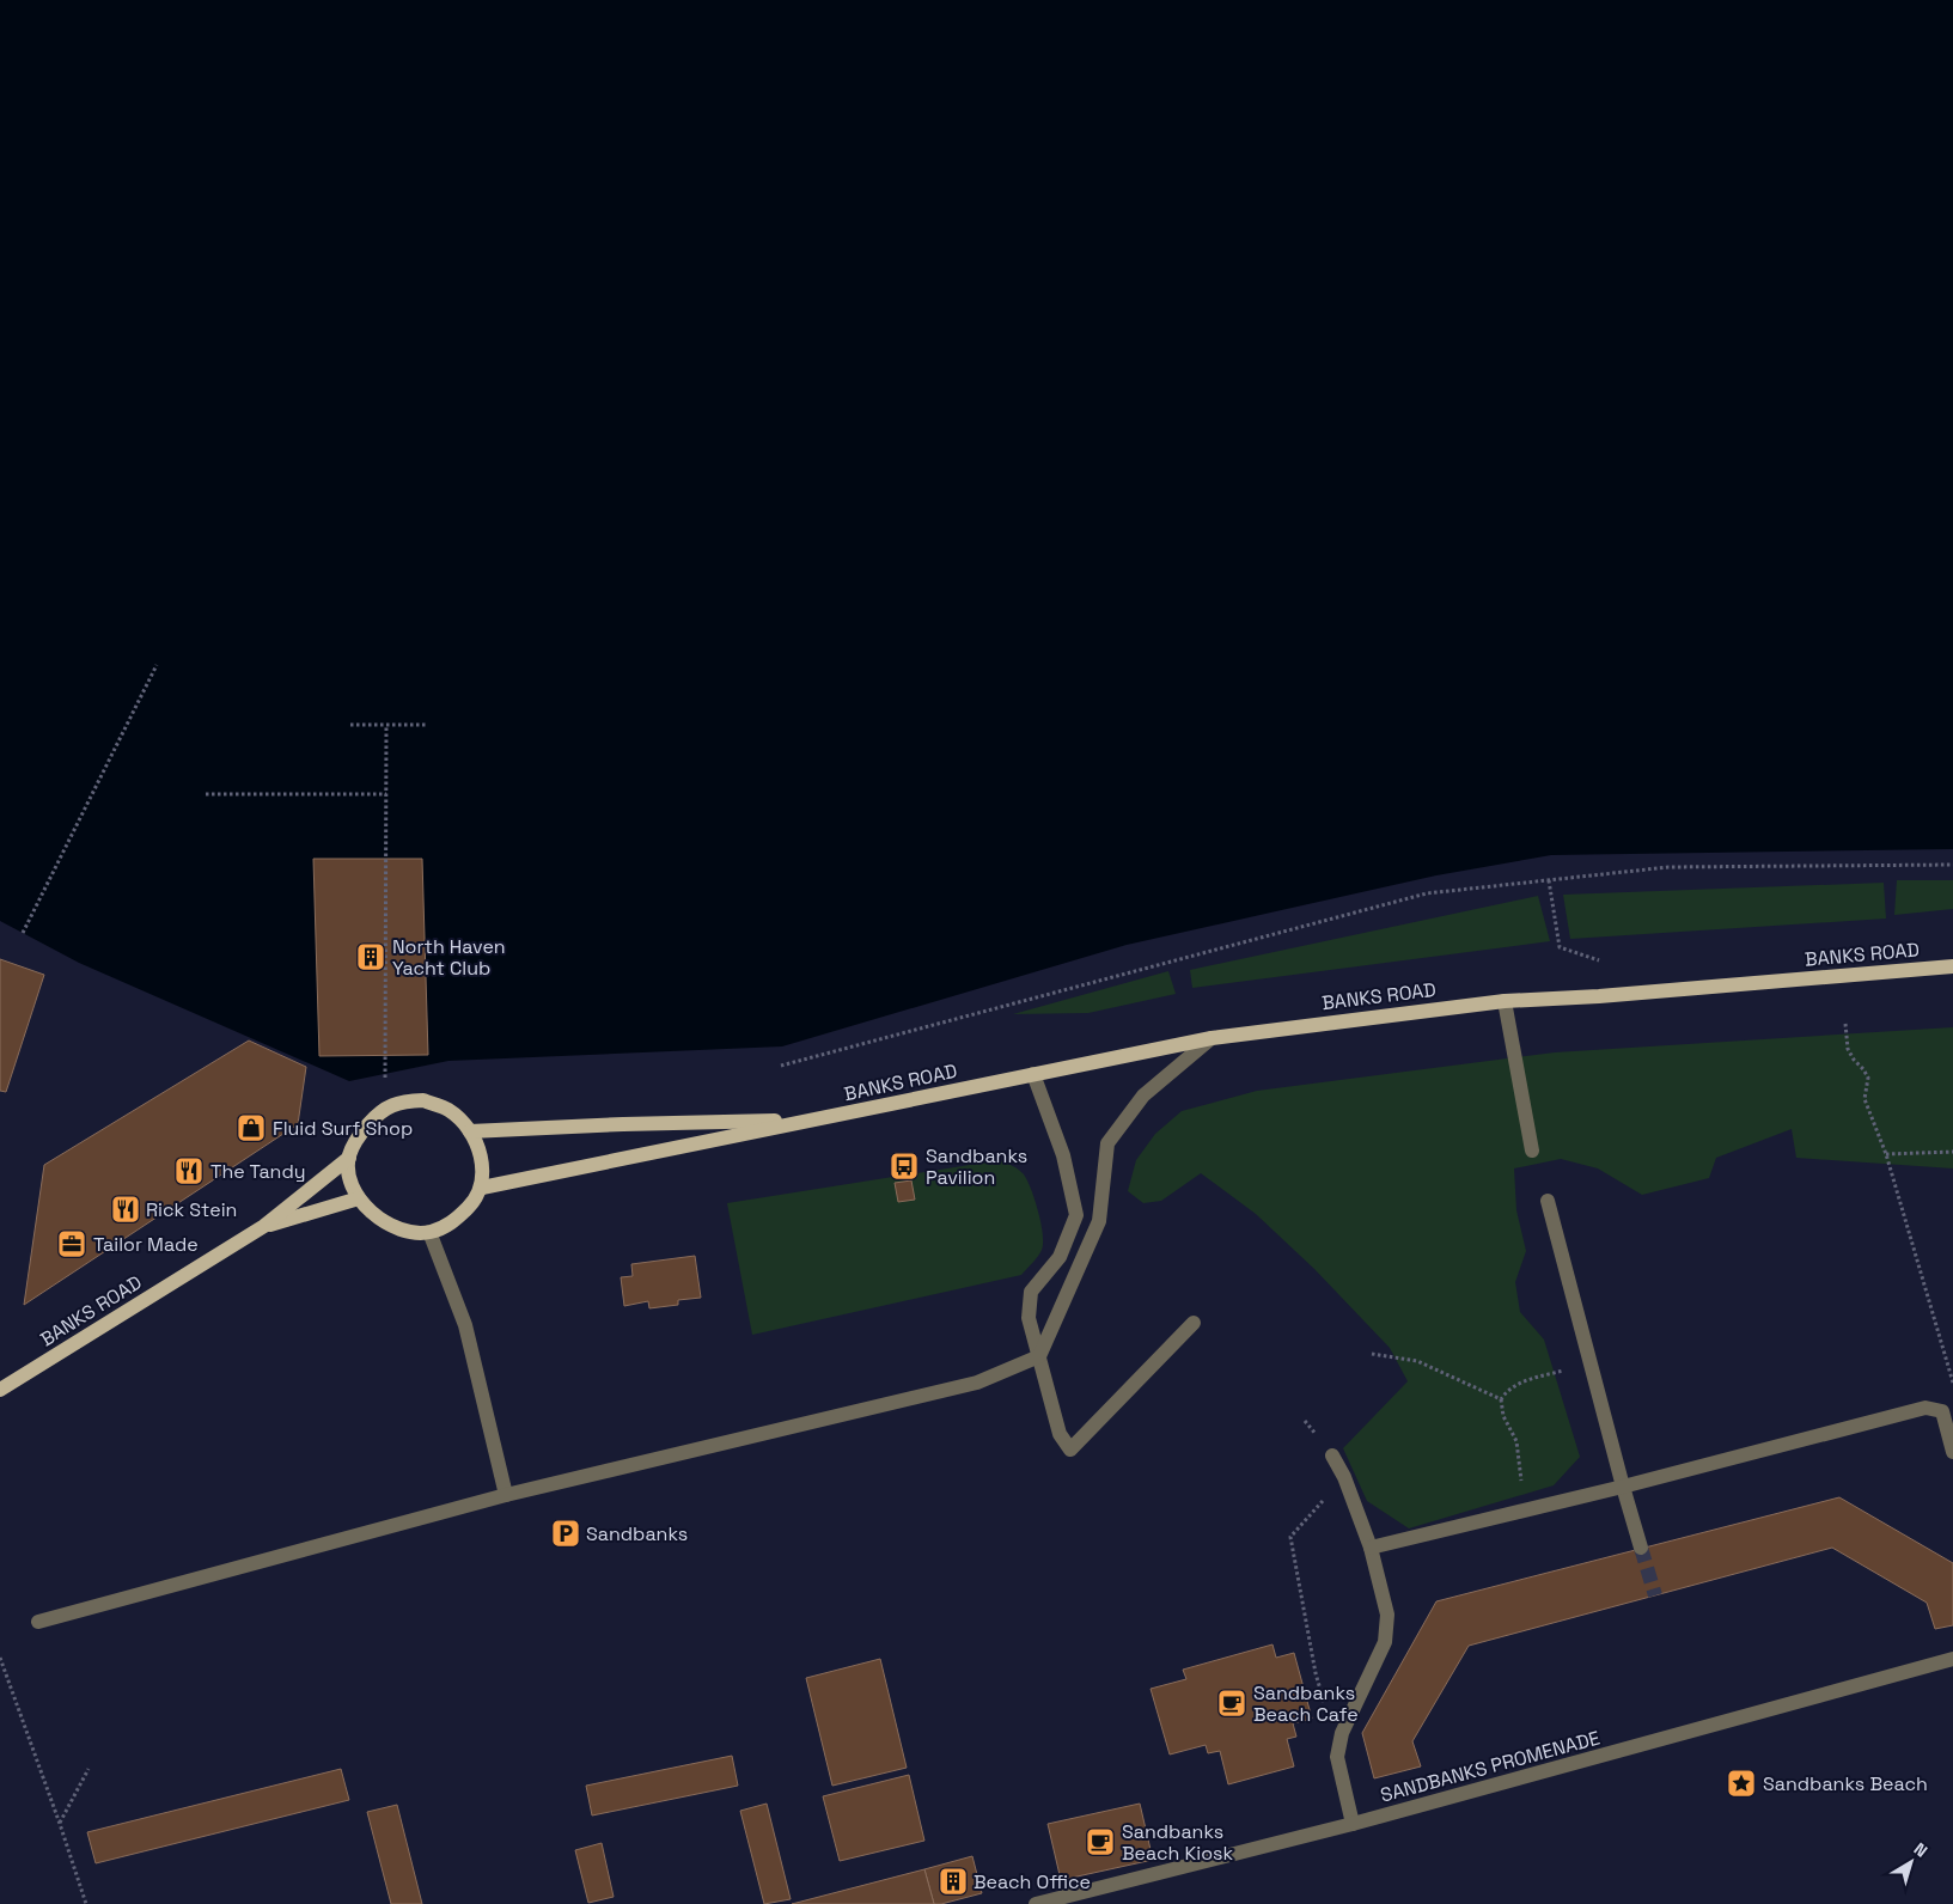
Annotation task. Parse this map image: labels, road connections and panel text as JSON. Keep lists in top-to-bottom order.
{
  "streets": {
    "main road": ["BANKS ROAD"],
    "street": ["SANDBANKS PROMENADE"]
  },
  "places": {
    "building": ["North Haven Yacht Club", "Beach Office"],
    "shop": ["Fluid Surf Shop"],
    "bus stop": ["Sandbanks Pavilion"],
    "restaurant": ["The Tandy", "Rick Stein"],
    "office": ["Tailor Made"],
    "parking": ["Sandbanks"],
    "cafe": ["Sandbanks Beach Cafe", "Sandbanks Beach Kiosk"],
    "place": ["Sandbanks Beach"]
  },
  "north": "top right"
}
